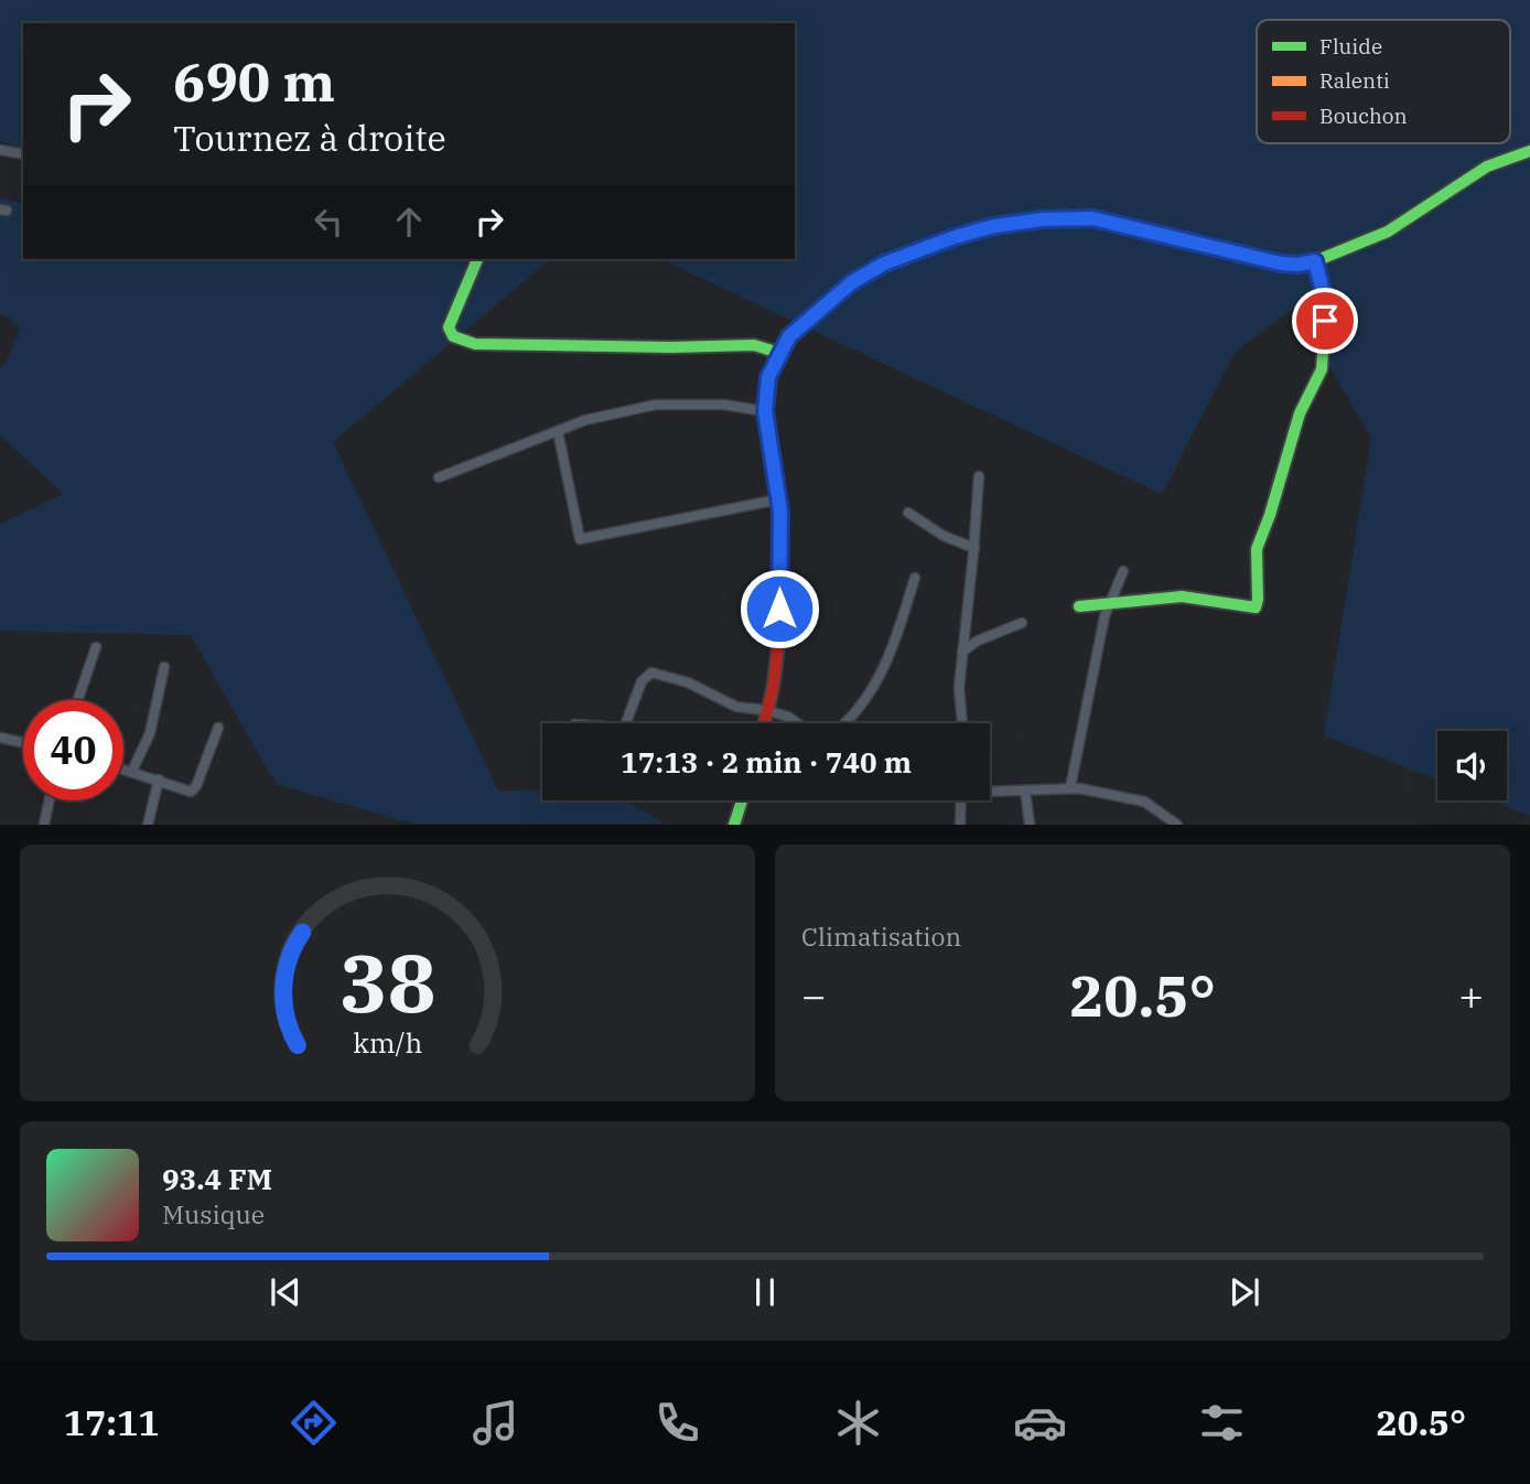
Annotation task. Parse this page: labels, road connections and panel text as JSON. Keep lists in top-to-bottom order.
{
  "legend": ["Fluide", "Ralenti", "Bouchon"],
  "page": {
    "turn": ["690 m", "Tournez à droite"],
    "limit": "40",
    "trip": "17:13 · 2 min · 740 m",
    "tile": "Climatisation",
    "heat": ["−", "20.5°", "+"],
    "song": ["93.4 FM", "Musique"],
    "tabs": ["17:11", "20.5°"],
    "gauge": ["38", "km/h"]
  }
}
